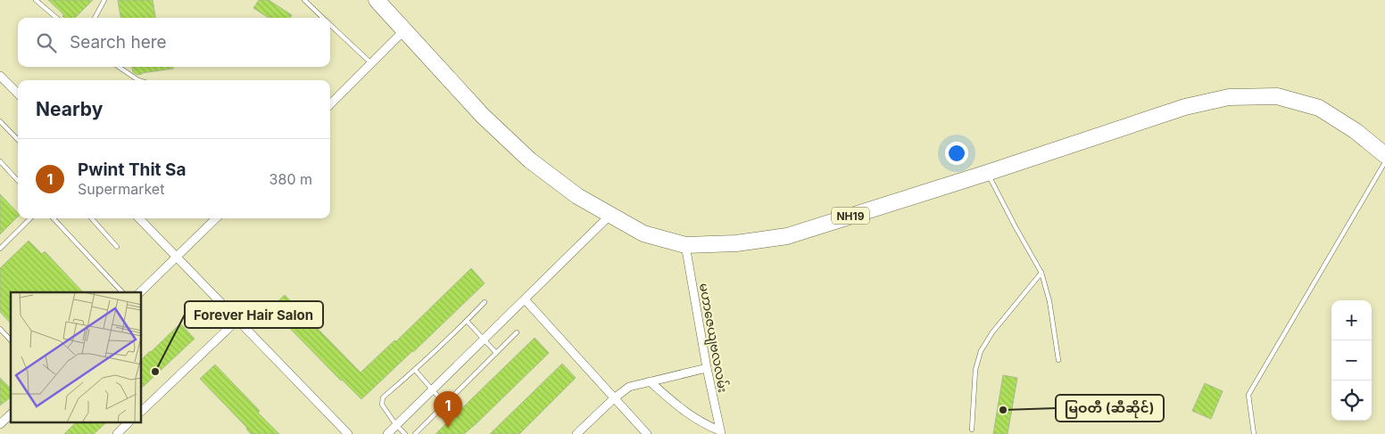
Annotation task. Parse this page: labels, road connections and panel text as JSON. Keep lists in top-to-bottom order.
{
  "streets": {
    "highway": ["NH19"],
    "street": ["မဟာဇေယျဗလလမ်း"]
  },
  "crossings": [
    ["NH19", "မဟာဇေယျဗလလမ်း"]
  ],
  "places": ["Forever Hair Salon", "မြဝတီ (ဆီဆိုင်)"],
  "page": {
    "search": "Search here",
    "heading": "Nearby",
    "list": [
      {
        "mark": "1",
        "name": "Pwint Thit Sa",
        "note": "Supermarket",
        "value": "380 m"
      }
    ],
    "map_buttons": ["+", "−"],
    "pins": "1"
  }
}
